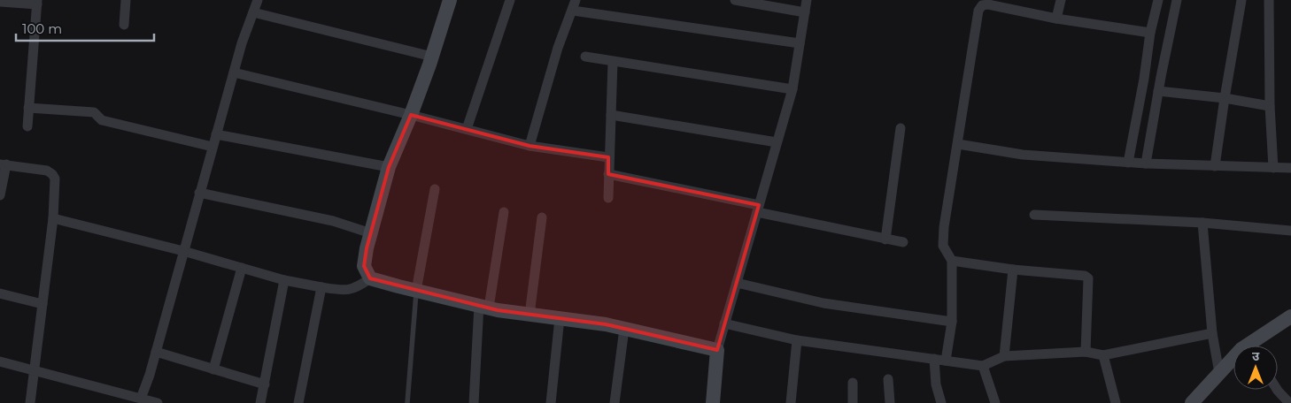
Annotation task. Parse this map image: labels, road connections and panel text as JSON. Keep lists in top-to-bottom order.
{
  "scale_bar": "100 m",
  "north": "top"
}
